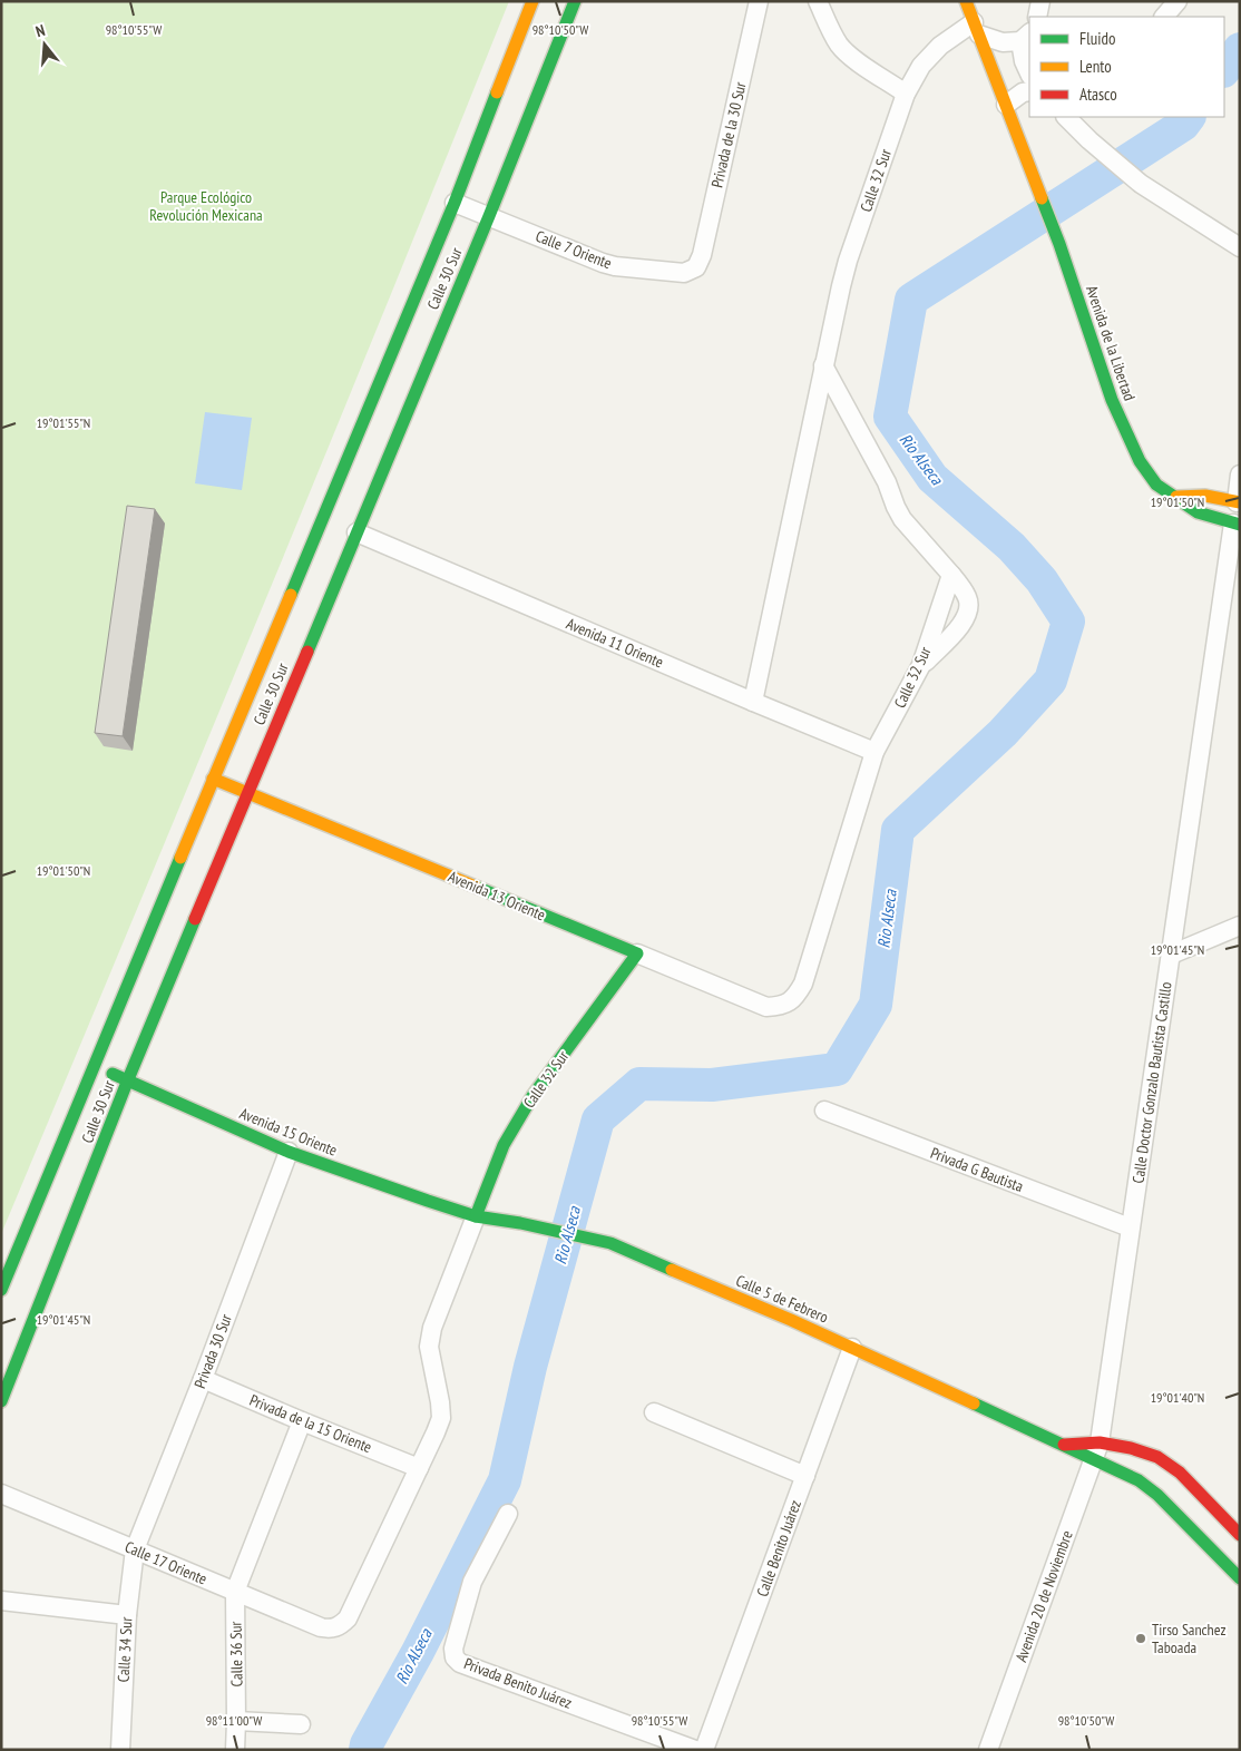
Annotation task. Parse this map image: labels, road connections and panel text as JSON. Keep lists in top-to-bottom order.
{
  "streets": {
    "main road": [
      "Calle 32 Sur",
      "Calle 30 Sur",
      "Avenida de la Libertad",
      "Avenida 13 Oriente",
      "Avenida 15 Oriente",
      "Calle 5 de Febrero"
    ],
    "street": [
      "Privada de la 30 Sur",
      "Calle 7 Oriente",
      "Avenida 11 Oriente",
      "Calle Doctor Gonzalo Bautista Castillo",
      "Privada G Bautista",
      "Privada 30 Sur",
      "Privada de la 15 Oriente",
      "Calle Benito Juárez",
      "Calle 17 Oriente",
      "Avenida 20 de Noviembre",
      "Calle 34 Sur",
      "Calle 36 Sur",
      "Privada Benito Juárez"
    ]
  },
  "crossings": [
    ["Privada de la 30 Sur", "Calle 7 Oriente"],
    ["Calle 32 Sur", "Avenida de la Libertad"],
    ["Calle 32 Sur", "Avenida 11 Oriente"],
    ["Calle 32 Sur", "Avenida 13 Oriente"],
    ["Calle 32 Sur", "Avenida 15 Oriente"],
    ["Calle 32 Sur", "Calle 5 de Febrero"],
    ["Calle 7 Oriente", "Calle 30 Sur"],
    ["Calle 30 Sur", "Avenida 11 Oriente"],
    ["Calle 30 Sur", "Avenida 13 Oriente"],
    ["Calle 30 Sur", "Avenida 15 Oriente"],
    ["Avenida de la Libertad", "Calle Doctor Gonzalo Bautista Castillo"],
    ["Calle Doctor Gonzalo Bautista Castillo", "Privada G Bautista"],
    ["Calle Doctor Gonzalo Bautista Castillo", "Calle 5 de Febrero"],
    ["Calle Doctor Gonzalo Bautista Castillo", "Avenida 20 de Noviembre"],
    ["Avenida 15 Oriente", "Calle 5 de Febrero"],
    ["Avenida 15 Oriente", "Privada 30 Sur"],
    ["Calle 5 de Febrero", "Calle Benito Juárez"],
    ["Calle 5 de Febrero", "Avenida 20 de Noviembre"],
    ["Privada 30 Sur", "Privada de la 15 Oriente"],
    ["Privada 30 Sur", "Calle 17 Oriente"],
    ["Privada 30 Sur", "Calle 34 Sur"],
    ["Privada de la 15 Oriente", "Calle 17 Oriente"],
    ["Calle 17 Oriente", "Calle 34 Sur"],
    ["Calle 17 Oriente", "Calle 36 Sur"]
  ],
  "water": ["Rio Alseca"],
  "parks": ["Parque Ecológico Revolución Mexicana"],
  "places": ["Tirso Sanchez Taboada"],
  "legend": ["Fluido", "Lento", "Atasco"],
  "north": "top",
  "coordinates": [
    "98°10'55\"W",
    "98°10'50\"W",
    "19°01'55\"N",
    "19°01'50\"N",
    "19°01'45\"N",
    "19°01'40\"N",
    "98°11'00\"W"
  ]
}
